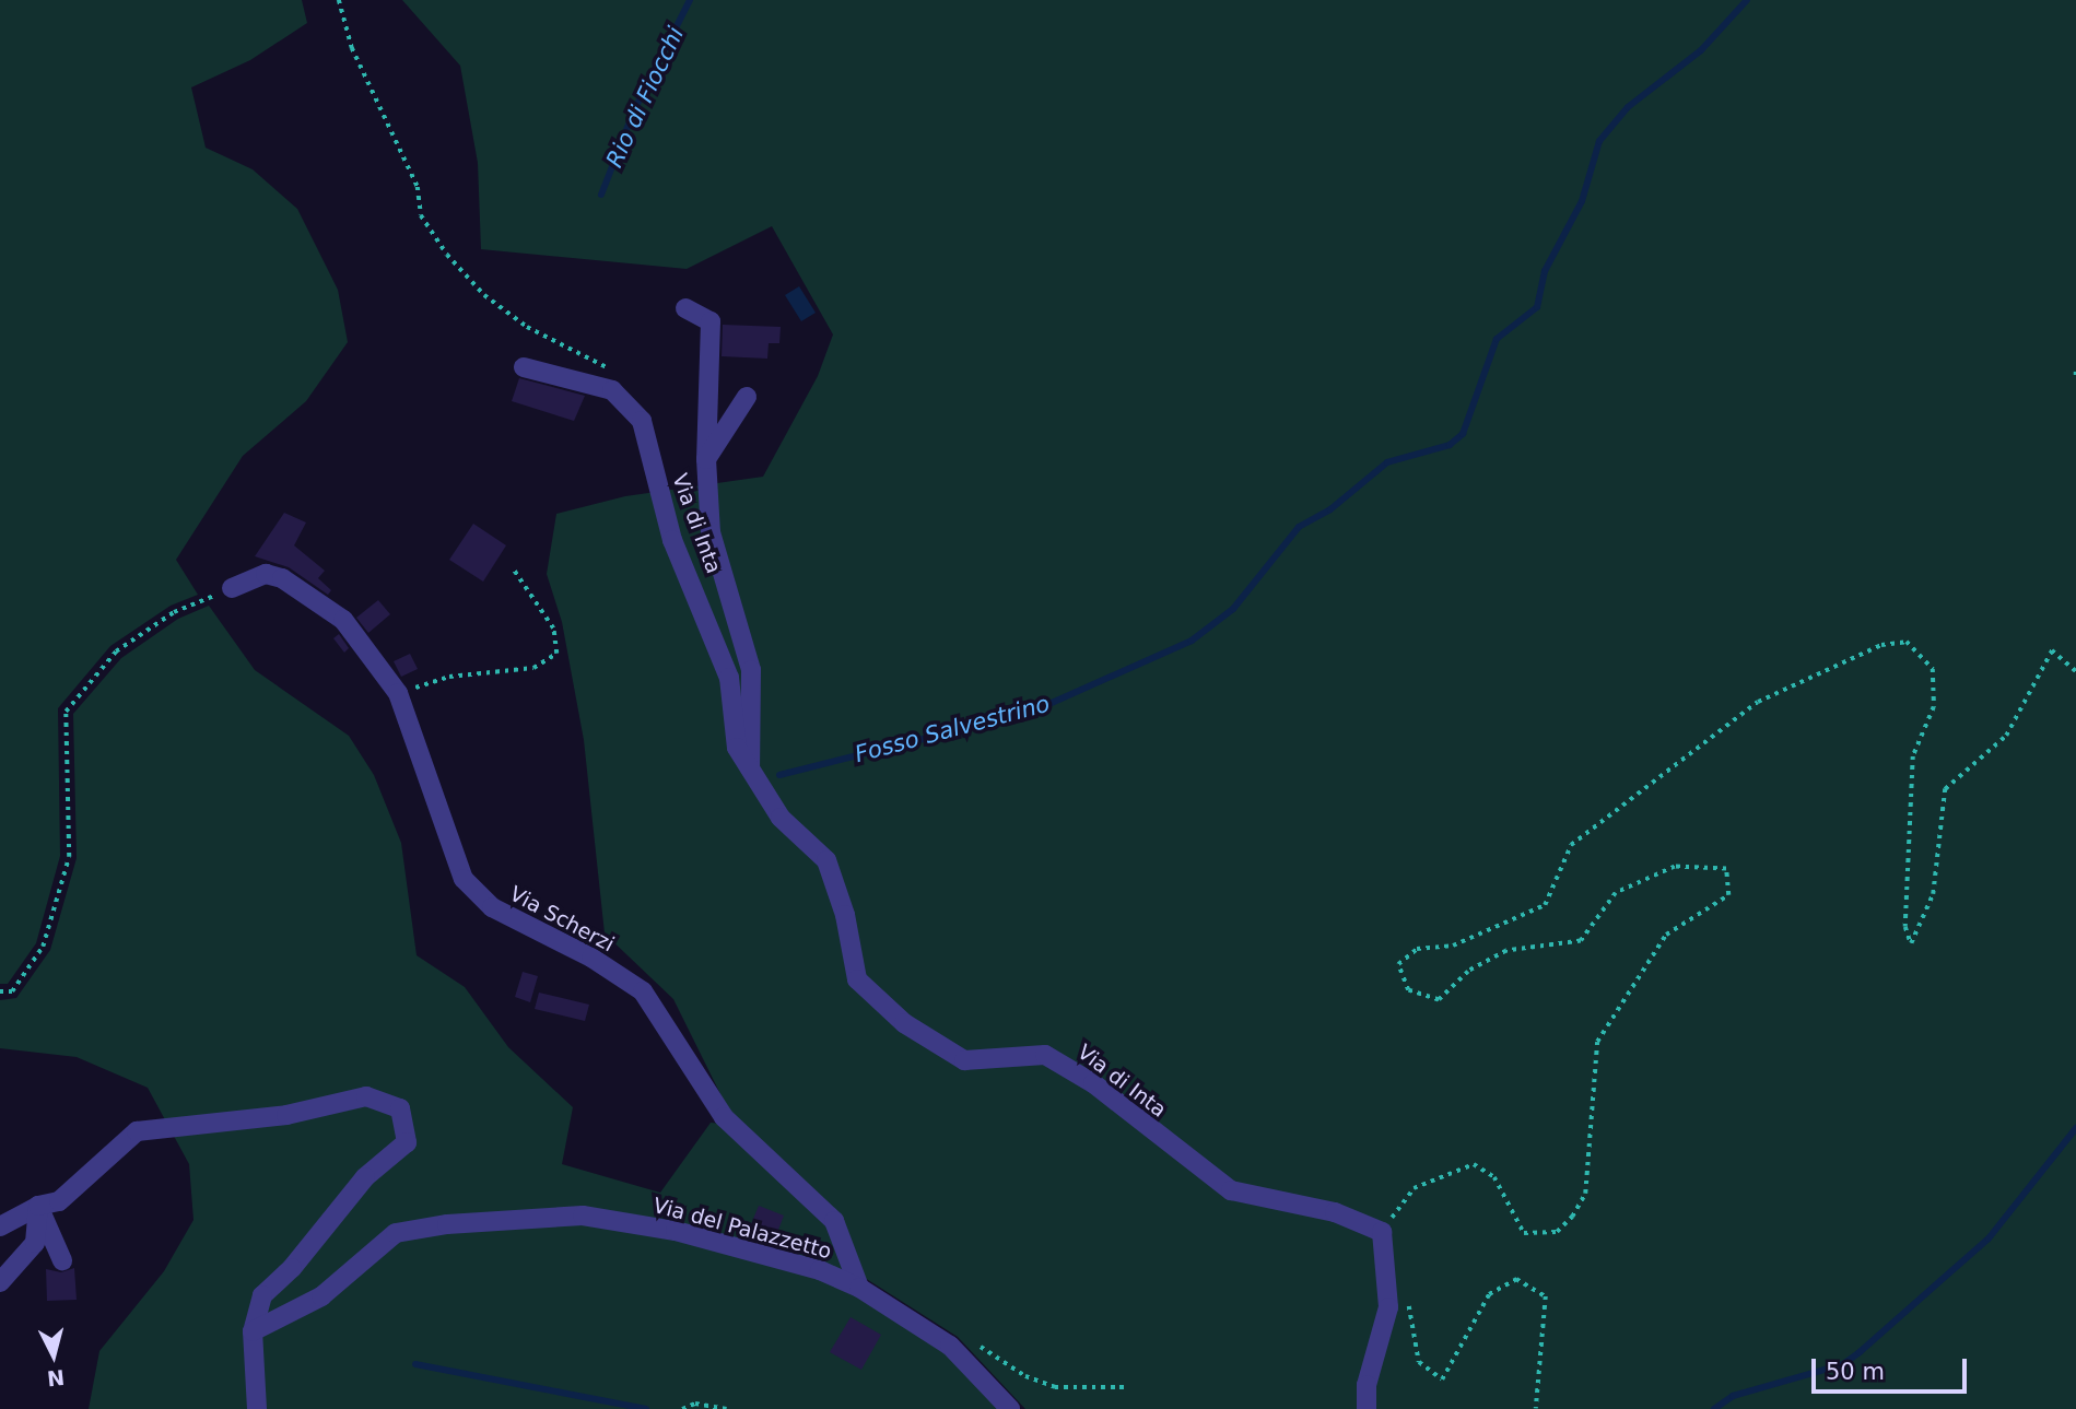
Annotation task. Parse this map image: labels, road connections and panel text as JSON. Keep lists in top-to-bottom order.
{
  "streets": {
    "street": ["Via di Inta", "Via Scherzi", "Via del Palazzetto"]
  },
  "crossings": [
    ["Via Scherzi", "Via del Palazzetto"]
  ],
  "water": ["Rio di Fiocchi", "Fosso Salvestrino"],
  "scale_bar": "50 m",
  "north": "bottom"
}
